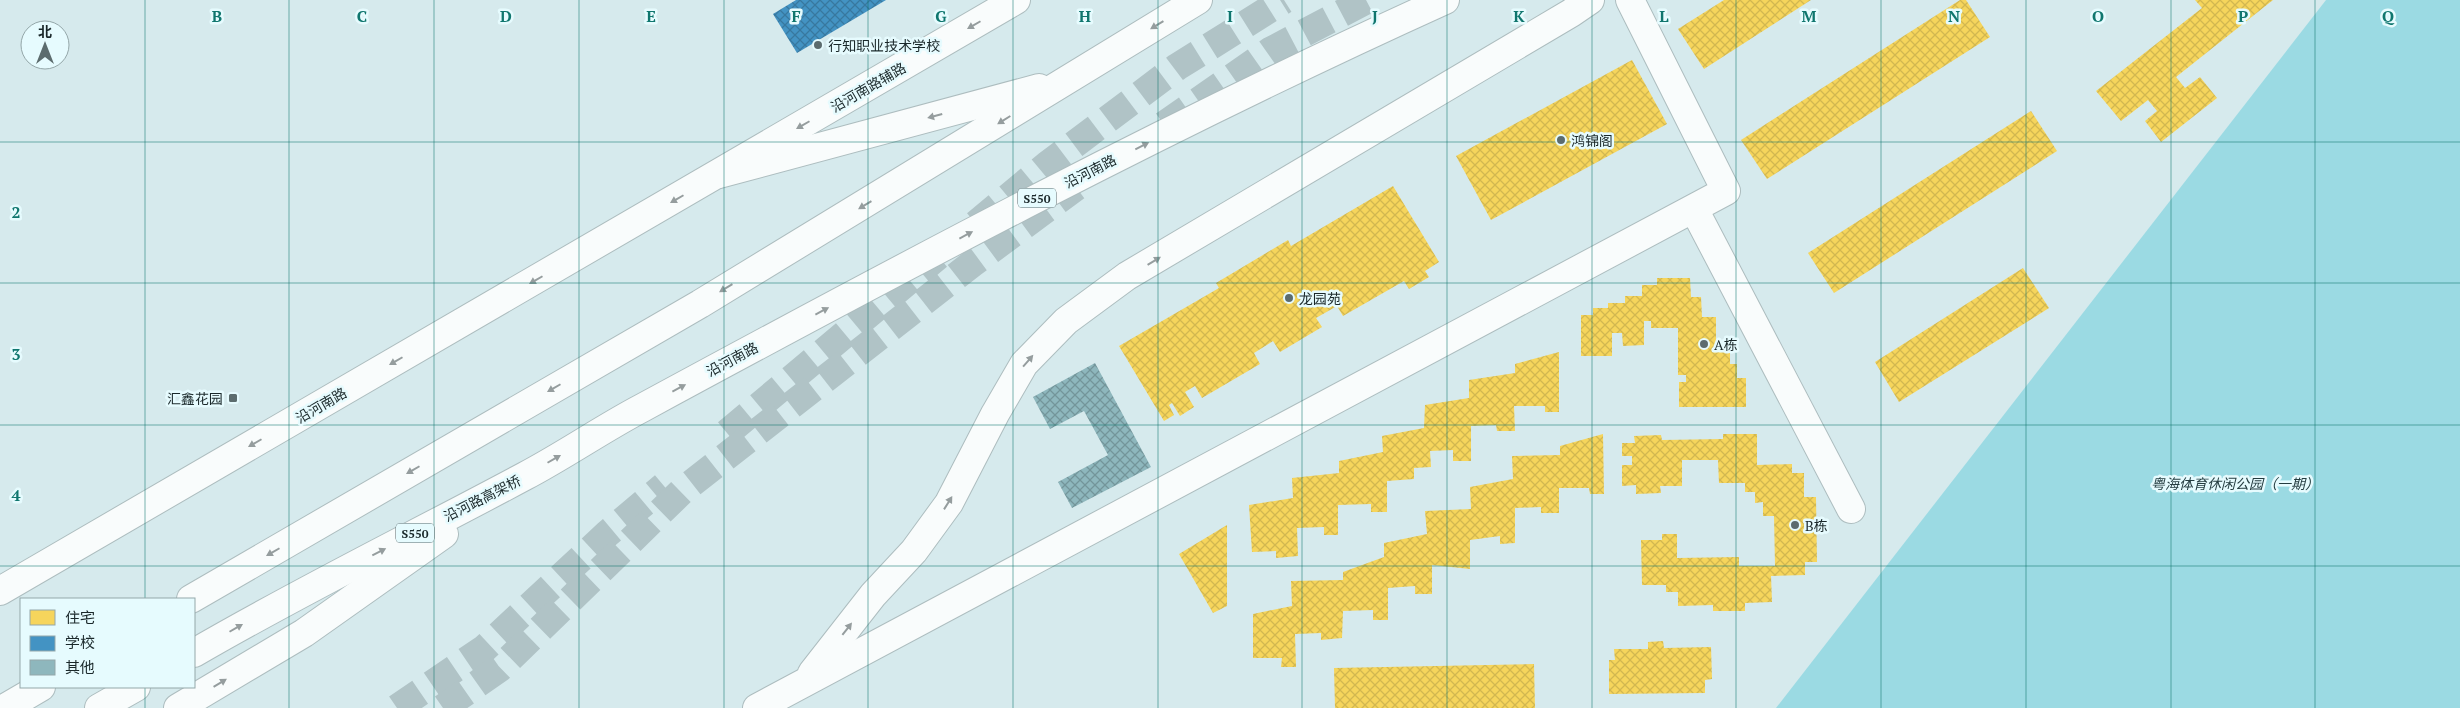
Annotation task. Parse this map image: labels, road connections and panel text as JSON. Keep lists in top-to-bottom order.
{
  "streets": {
    "main road": [
      "沿河南路辅路",
      "沿河南路",
      "S550",
      "沿河路高架桥"
    ]
  },
  "crossings": [
    ["沿河南路辅路", "沿河南路"],
    ["沿河南路", "沿河路高架桥"]
  ],
  "parks": ["粤海体育休闲公园（一期）"],
  "places": {
    "other": [
      "行知职业技术学校",
      "鸿锦阁",
      "龙园苑",
      "A栋",
      "B栋"
    ],
    "transit": ["汇鑫花园"]
  },
  "legend": ["住宅", "学校", "其他"],
  "north": "top",
  "grid": {
    "columns": [
      "B",
      "C",
      "D",
      "E",
      "F",
      "G",
      "H",
      "I",
      "J",
      "K",
      "L",
      "M",
      "N",
      "O",
      "P",
      "Q"
    ],
    "rows": ["2", "3", "4"]
  }
}
